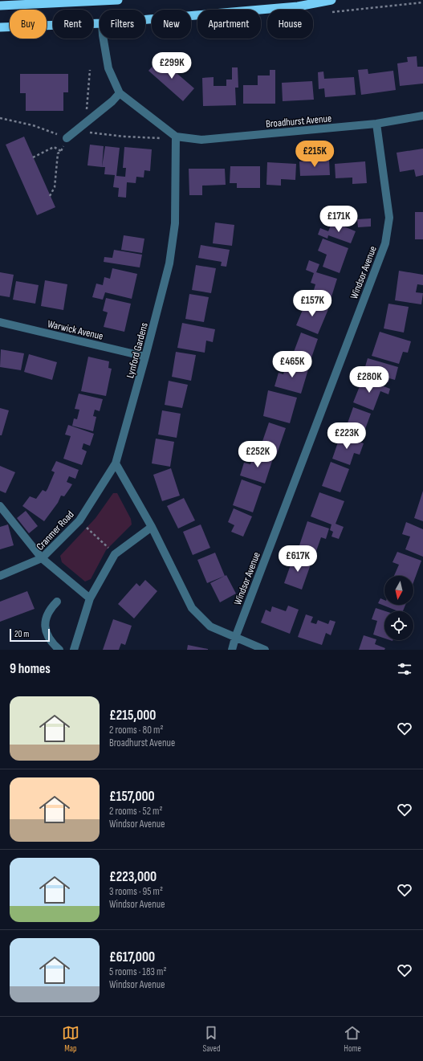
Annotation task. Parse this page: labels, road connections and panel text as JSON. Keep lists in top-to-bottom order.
{
  "streets": {
    "street": [
      "Broadhurst Avenue",
      "Windsor Avenue",
      "Warwick Avenue",
      "Lynford Gardens",
      "Cranmer Road"
    ]
  },
  "crossings": [
    ["Broadhurst Avenue", "Windsor Avenue"],
    ["Broadhurst Avenue", "Lynford Gardens"],
    ["Warwick Avenue", "Lynford Gardens"],
    ["Lynford Gardens", "Cranmer Road"]
  ],
  "scale_bar": "20 m",
  "north": "bottom",
  "page": {
    "chip": [
      "Buy",
      "Rent",
      "Filters",
      "New",
      "Apartment",
      "House"
    ],
    "price": [
      "£299K",
      "£215K",
      "£171K",
      "£157K",
      "£465K",
      "£280K",
      "£223K",
      "£252K",
      "£617K"
    ],
    "scale": "20 m",
    "heading": "9 homes",
    "list": [
      {
        "name": "£215,000",
        "note": "2 rooms · 80 m² · Broadhurst Avenue"
      },
      {
        "name": "£157,000",
        "note": "2 rooms · 52 m² · Windsor Avenue"
      },
      {
        "name": "£223,000",
        "note": "3 rooms · 95 m² · Windsor Avenue"
      },
      {
        "name": "£617,000",
        "note": "5 rooms · 183 m² · Windsor Avenue"
      }
    ],
    "tabs": ["Map", "Saved", "Home"]
  }
}
